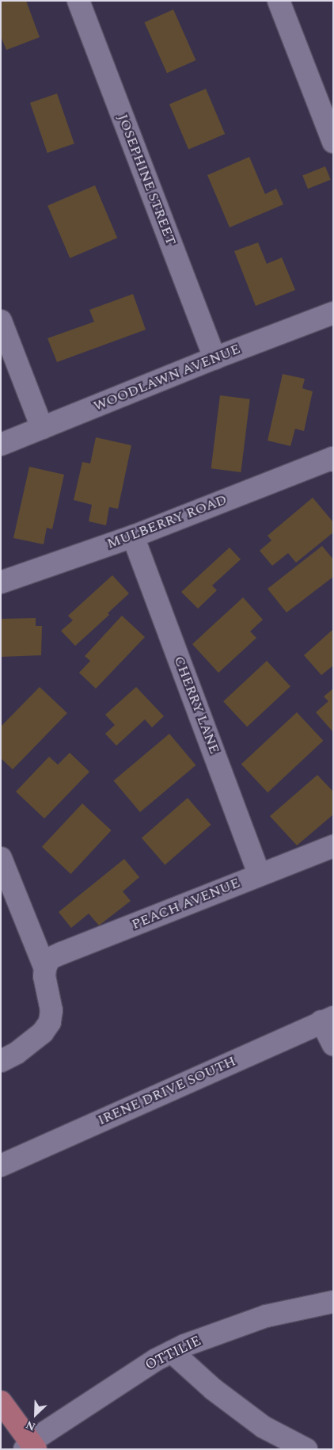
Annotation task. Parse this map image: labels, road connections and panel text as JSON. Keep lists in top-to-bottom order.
{
  "streets": {
    "street": [
      "JOSEPHINE STREET",
      "WOODLAWN AVENUE",
      "MULBERRY ROAD",
      "CHERRY LANE",
      "PEACH AVENUE",
      "IRENE DRIVE SOUTH",
      "OTTILIE"
    ]
  },
  "crossings": [
    ["JOSEPHINE STREET", "WOODLAWN AVENUE"],
    ["MULBERRY ROAD", "CHERRY LANE"],
    ["CHERRY LANE", "PEACH AVENUE"]
  ],
  "north": "bottom left"
}
